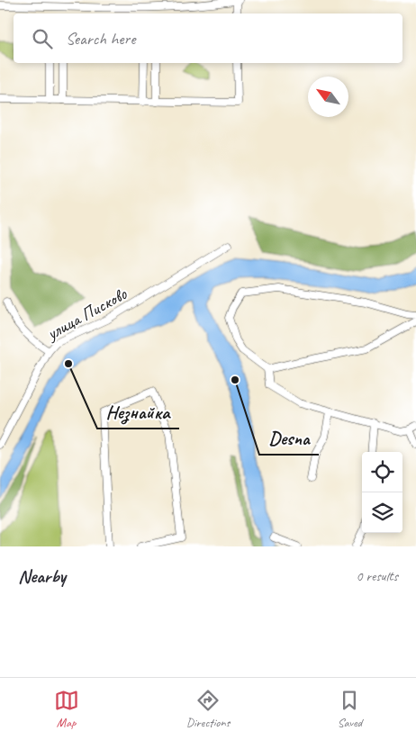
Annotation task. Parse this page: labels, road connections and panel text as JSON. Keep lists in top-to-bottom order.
{
  "streets": {
    "street": ["улица Писково"]
  },
  "places": ["Незнайка", "Desna"],
  "north": "top left",
  "page": {
    "search": "Search here",
    "heading": ["Nearby", "0 results"],
    "nav": ["Map", "Directions", "Saved"]
  }
}
